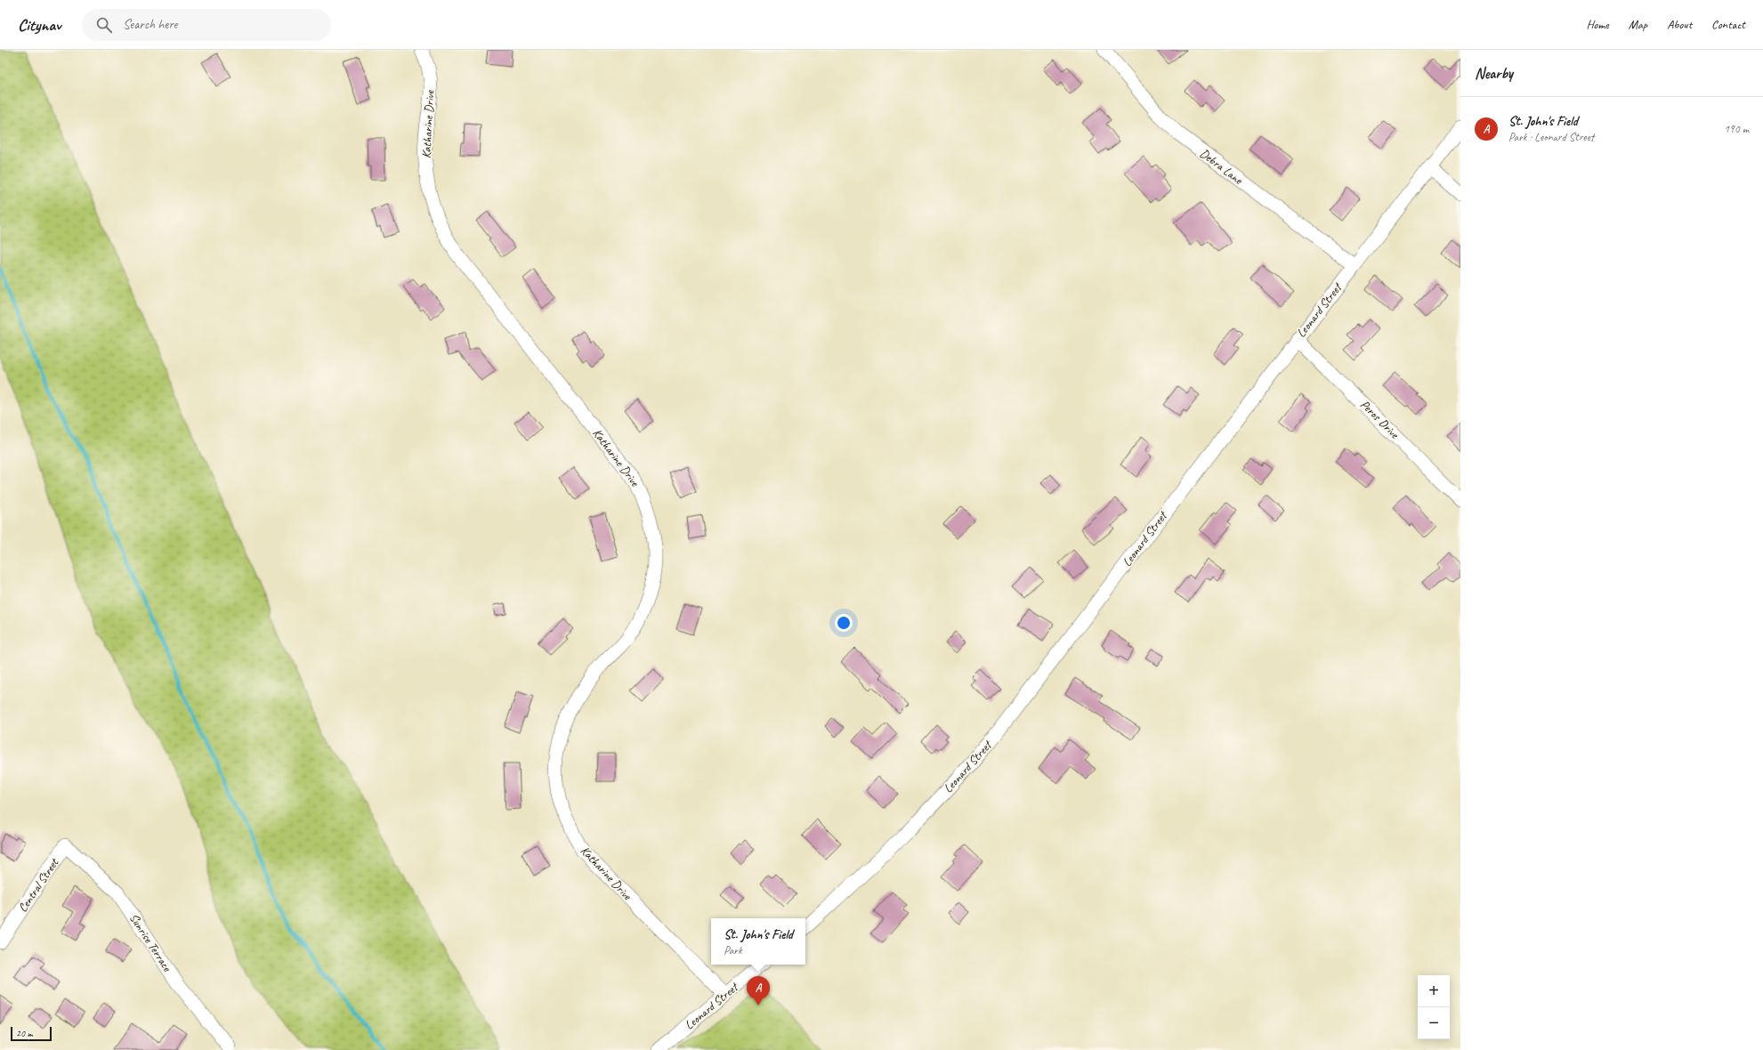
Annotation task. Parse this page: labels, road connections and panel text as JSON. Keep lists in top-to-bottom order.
{
  "streets": {
    "street": [
      "Katharine Drive",
      "Debra Lane",
      "Leonard Street",
      "Peros Drive",
      "Central Street",
      "Sunrise Terrace"
    ]
  },
  "crossings": [
    ["Katharine Drive", "Leonard Street"],
    ["Debra Lane", "Leonard Street"],
    ["Leonard Street", "Peros Drive"],
    ["Central Street", "Sunrise Terrace"]
  ],
  "scale_bar": "20 m",
  "page": {
    "header": "Citynav",
    "search": "Search here",
    "nav": [
      "Home",
      "Map",
      "About",
      "Contact"
    ],
    "heading": "Nearby",
    "list": [
      {
        "mark": "A",
        "name": "St. John's Field",
        "note": "Park · Leonard Street",
        "value": "190 m"
      }
    ],
    "popup": ["St. John's Field", "Park"],
    "map_buttons": ["+", "−"],
    "pins": "A",
    "scale": "20 m"
  }
}
